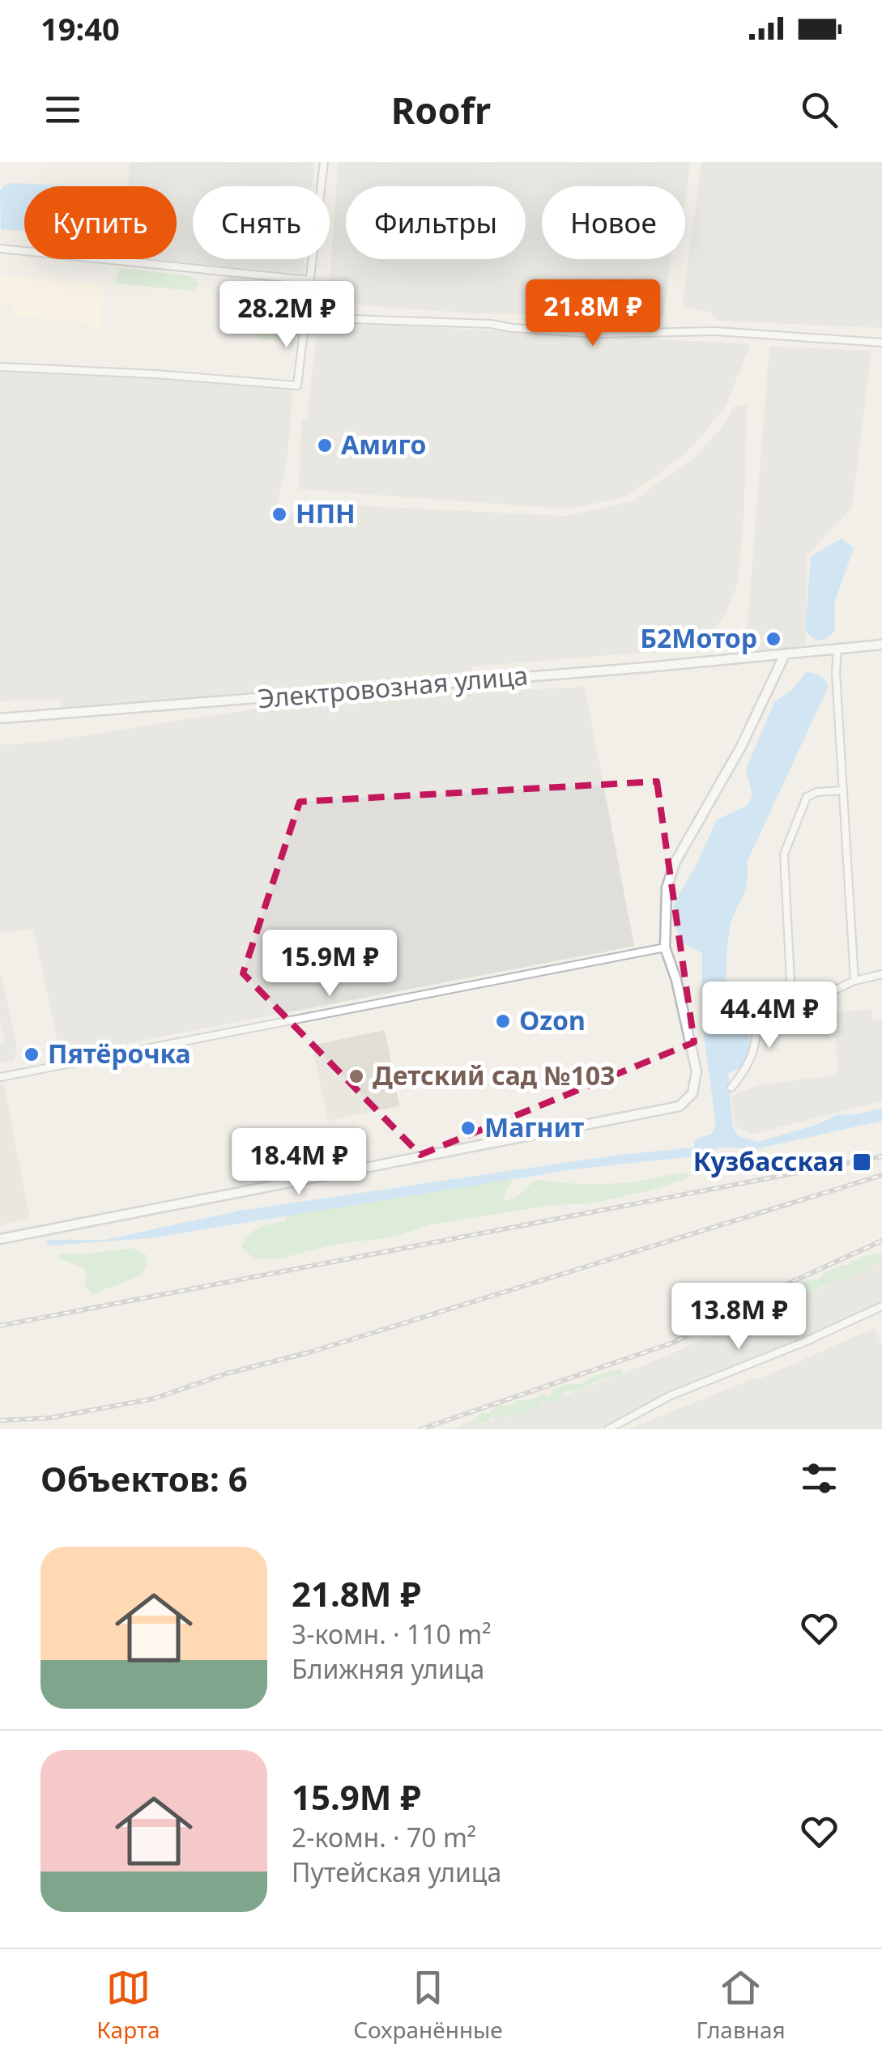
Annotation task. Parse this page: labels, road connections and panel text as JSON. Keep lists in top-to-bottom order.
{
  "streets": {
    "street": ["Электровозная улица"]
  },
  "places": {
    "other": [
      "Амиго",
      "НПН",
      "Б2Мотор",
      "Ozon",
      "Пятёрочка",
      "Детский сад №103",
      "Магнит"
    ],
    "transit": ["Кузбасская"]
  },
  "page": {
    "status": "19:40",
    "header": "Roofr",
    "chip": [
      "Купить",
      "Снять",
      "Фильтры",
      "Новое"
    ],
    "price": [
      "21.8M ₽",
      "28.2M ₽",
      "15.9M ₽",
      "44.4M ₽",
      "18.4M ₽",
      "13.8M ₽"
    ],
    "heading": "Объектов: 6",
    "list": [
      {
        "name": "21.8M ₽",
        "note": "3-комн. · 110 m² · Ближняя улица"
      },
      {
        "name": "15.9M ₽",
        "note": "2-комн. · 70 m² · Путейская улица"
      }
    ],
    "tabs": ["Карта", "Сохранённые", "Главная"]
  }
}
